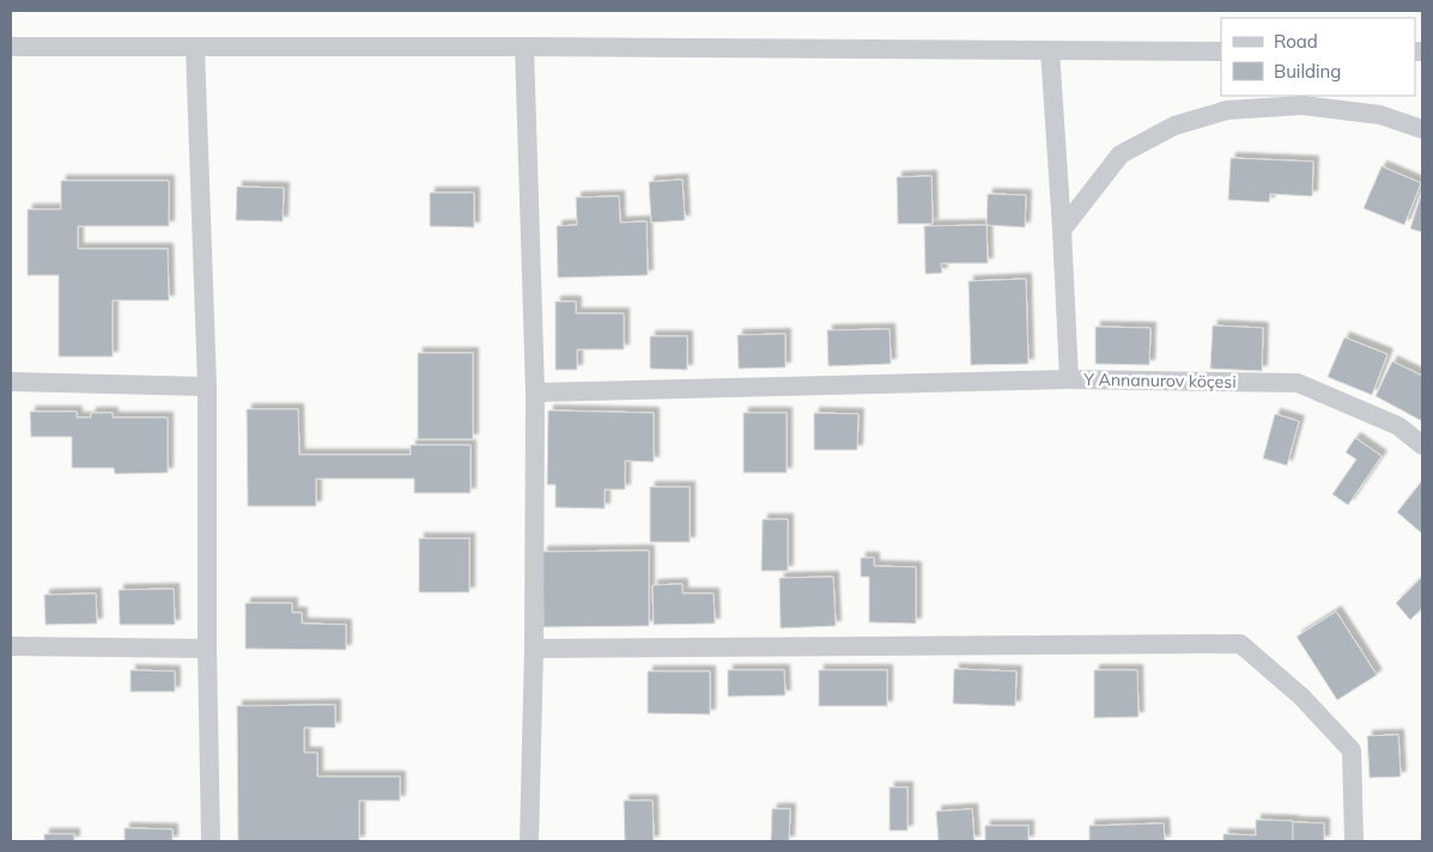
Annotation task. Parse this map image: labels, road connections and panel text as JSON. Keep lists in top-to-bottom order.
{
  "streets": {
    "street": ["Y Annanurov köçesi"]
  },
  "legend": ["Road", "Building"]
}
